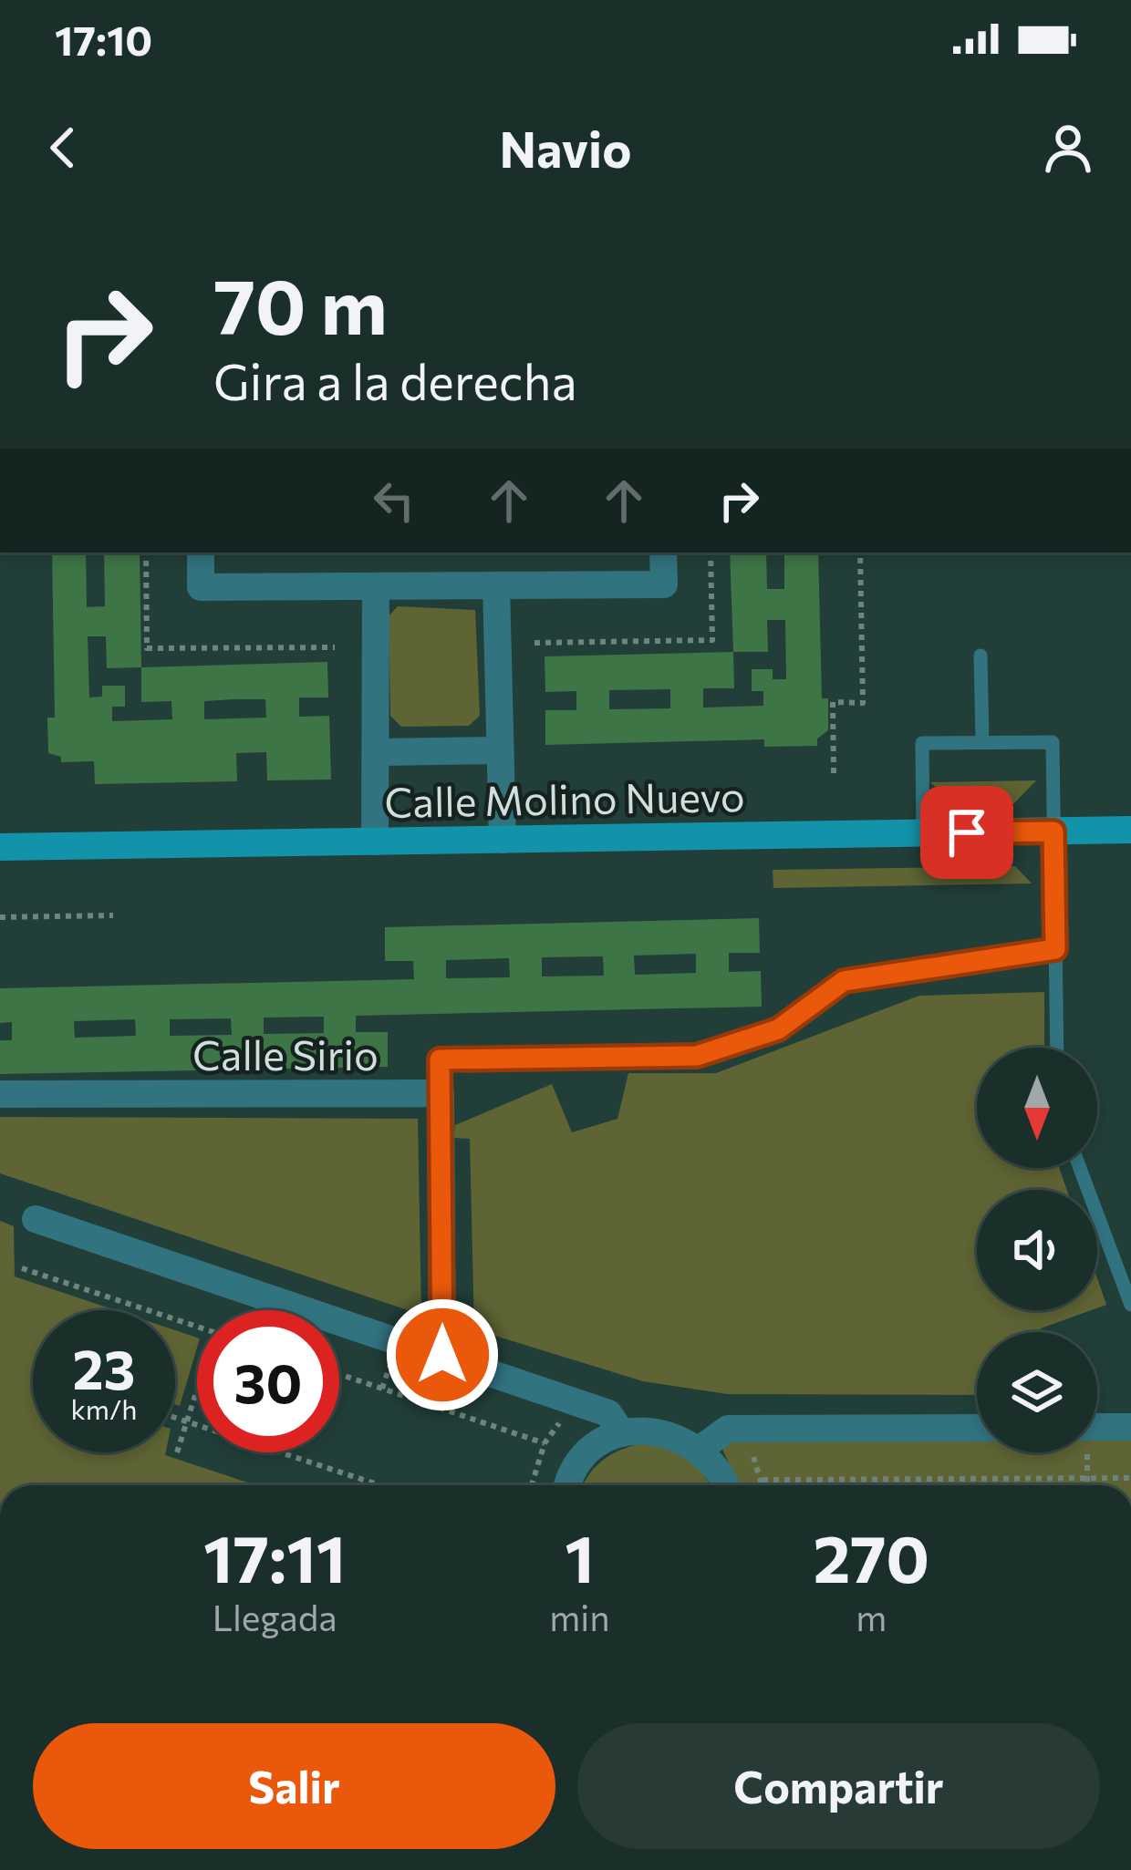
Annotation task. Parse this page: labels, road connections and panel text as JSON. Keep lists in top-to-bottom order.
{
  "streets": {
    "street": ["Calle Molino Nuevo", "Calle Sirio"]
  },
  "north": "bottom",
  "page": {
    "status": "17:10",
    "header": "Navio",
    "turn": ["70 m", "Gira a la derecha"],
    "speed": "23 km/h",
    "limit": "30",
    "eta": [
      "17:11",
      "Llegada",
      "1",
      "min",
      "270",
      "m"
    ],
    "buttons": ["Salir", "Compartir"]
  }
}
